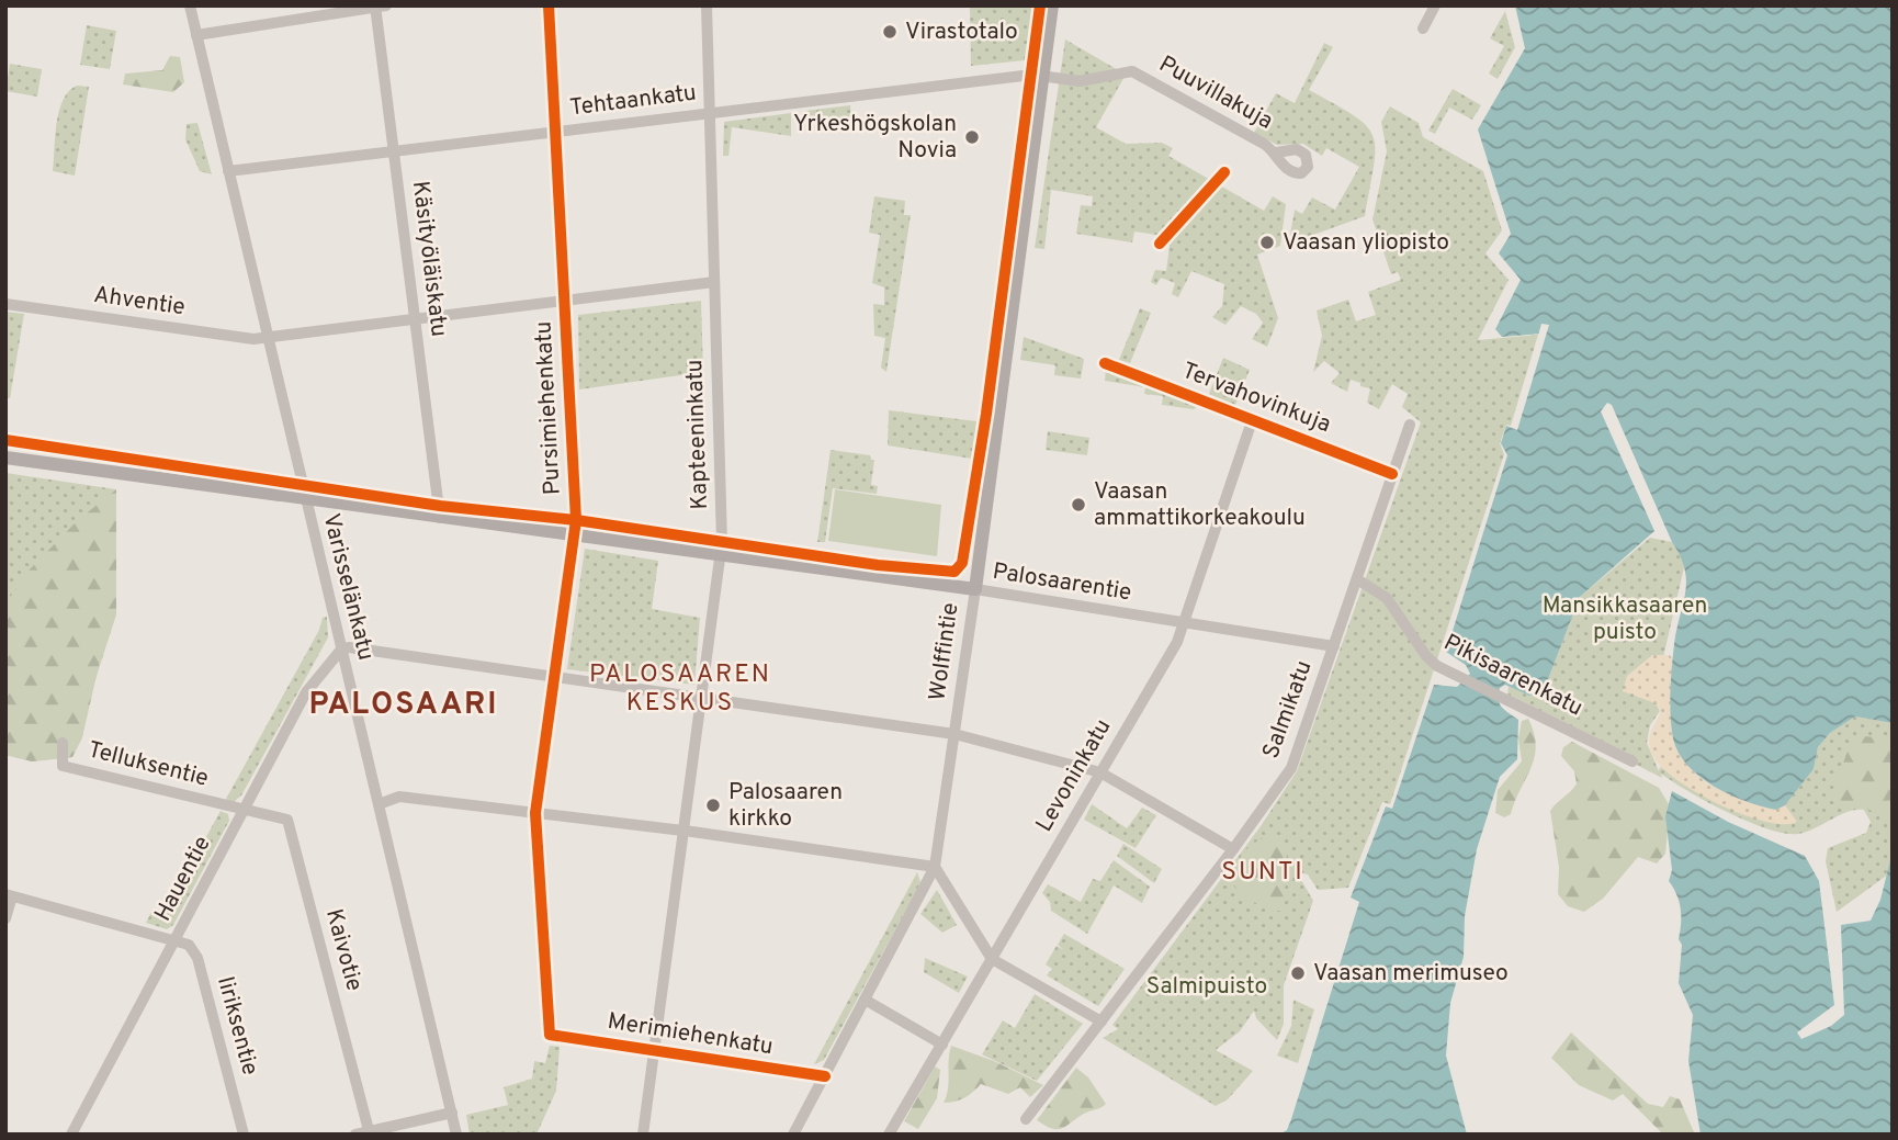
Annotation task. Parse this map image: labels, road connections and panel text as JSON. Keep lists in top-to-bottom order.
{
  "streets": {
    "main road": ["Palosaarentie", "Wolffintie"],
    "street": [
      "Puuvillakuja",
      "Tehtaankatu",
      "Käsityöläiskatu",
      "Ahventie",
      "Pursimiehenkatu",
      "Kapteeninkatu",
      "Varisselänkatu",
      "Pikisaarenkatu",
      "Salmikatu",
      "Telluksentie",
      "Levoninkatu",
      "Hauentie",
      "Kaivotie",
      "Iiriksentie",
      "Merimiehenkatu"
    ],
    "cycle path": ["Tervahovinkuja"]
  },
  "crossings": [
    ["Puuvillakuja", "Tehtaankatu"],
    ["Puuvillakuja", "Wolffintie"],
    ["Tehtaankatu", "Käsityöläiskatu"],
    ["Tehtaankatu", "Pursimiehenkatu"],
    ["Tehtaankatu", "Kapteeninkatu"],
    ["Tehtaankatu", "Varisselänkatu"],
    ["Tehtaankatu", "Wolffintie"],
    ["Käsityöläiskatu", "Ahventie"],
    ["Käsityöläiskatu", "Palosaarentie"],
    ["Ahventie", "Pursimiehenkatu"],
    ["Ahventie", "Kapteeninkatu"],
    ["Ahventie", "Varisselänkatu"],
    ["Pursimiehenkatu", "Palosaarentie"],
    ["Pursimiehenkatu", "Merimiehenkatu"],
    ["Kapteeninkatu", "Palosaarentie"],
    ["Kapteeninkatu", "Merimiehenkatu"],
    ["Palosaarentie", "Varisselänkatu"],
    ["Palosaarentie", "Wolffintie"],
    ["Palosaarentie", "Salmikatu"],
    ["Palosaarentie", "Levoninkatu"],
    ["Varisselänkatu", "Hauentie"],
    ["Wolffintie", "Merimiehenkatu"],
    ["Pikisaarenkatu", "Salmikatu"],
    ["Telluksentie", "Hauentie"],
    ["Telluksentie", "Kaivotie"],
    ["Hauentie", "Kaivotie"],
    ["Hauentie", "Iiriksentie"]
  ],
  "districts": ["PALOSAAREN KESKUS", "PALOSAARI", "SUNTI"],
  "parks": ["Mansikkasaaren puisto", "Salmipuisto"],
  "places": [
    "Virastotalo",
    "Yrkeshögskolan Novia",
    "Vaasan yliopisto",
    "Vaasan ammattikorkeakoulu",
    "Palosaaren kirkko",
    "Vaasan merimuseo"
  ]
}
